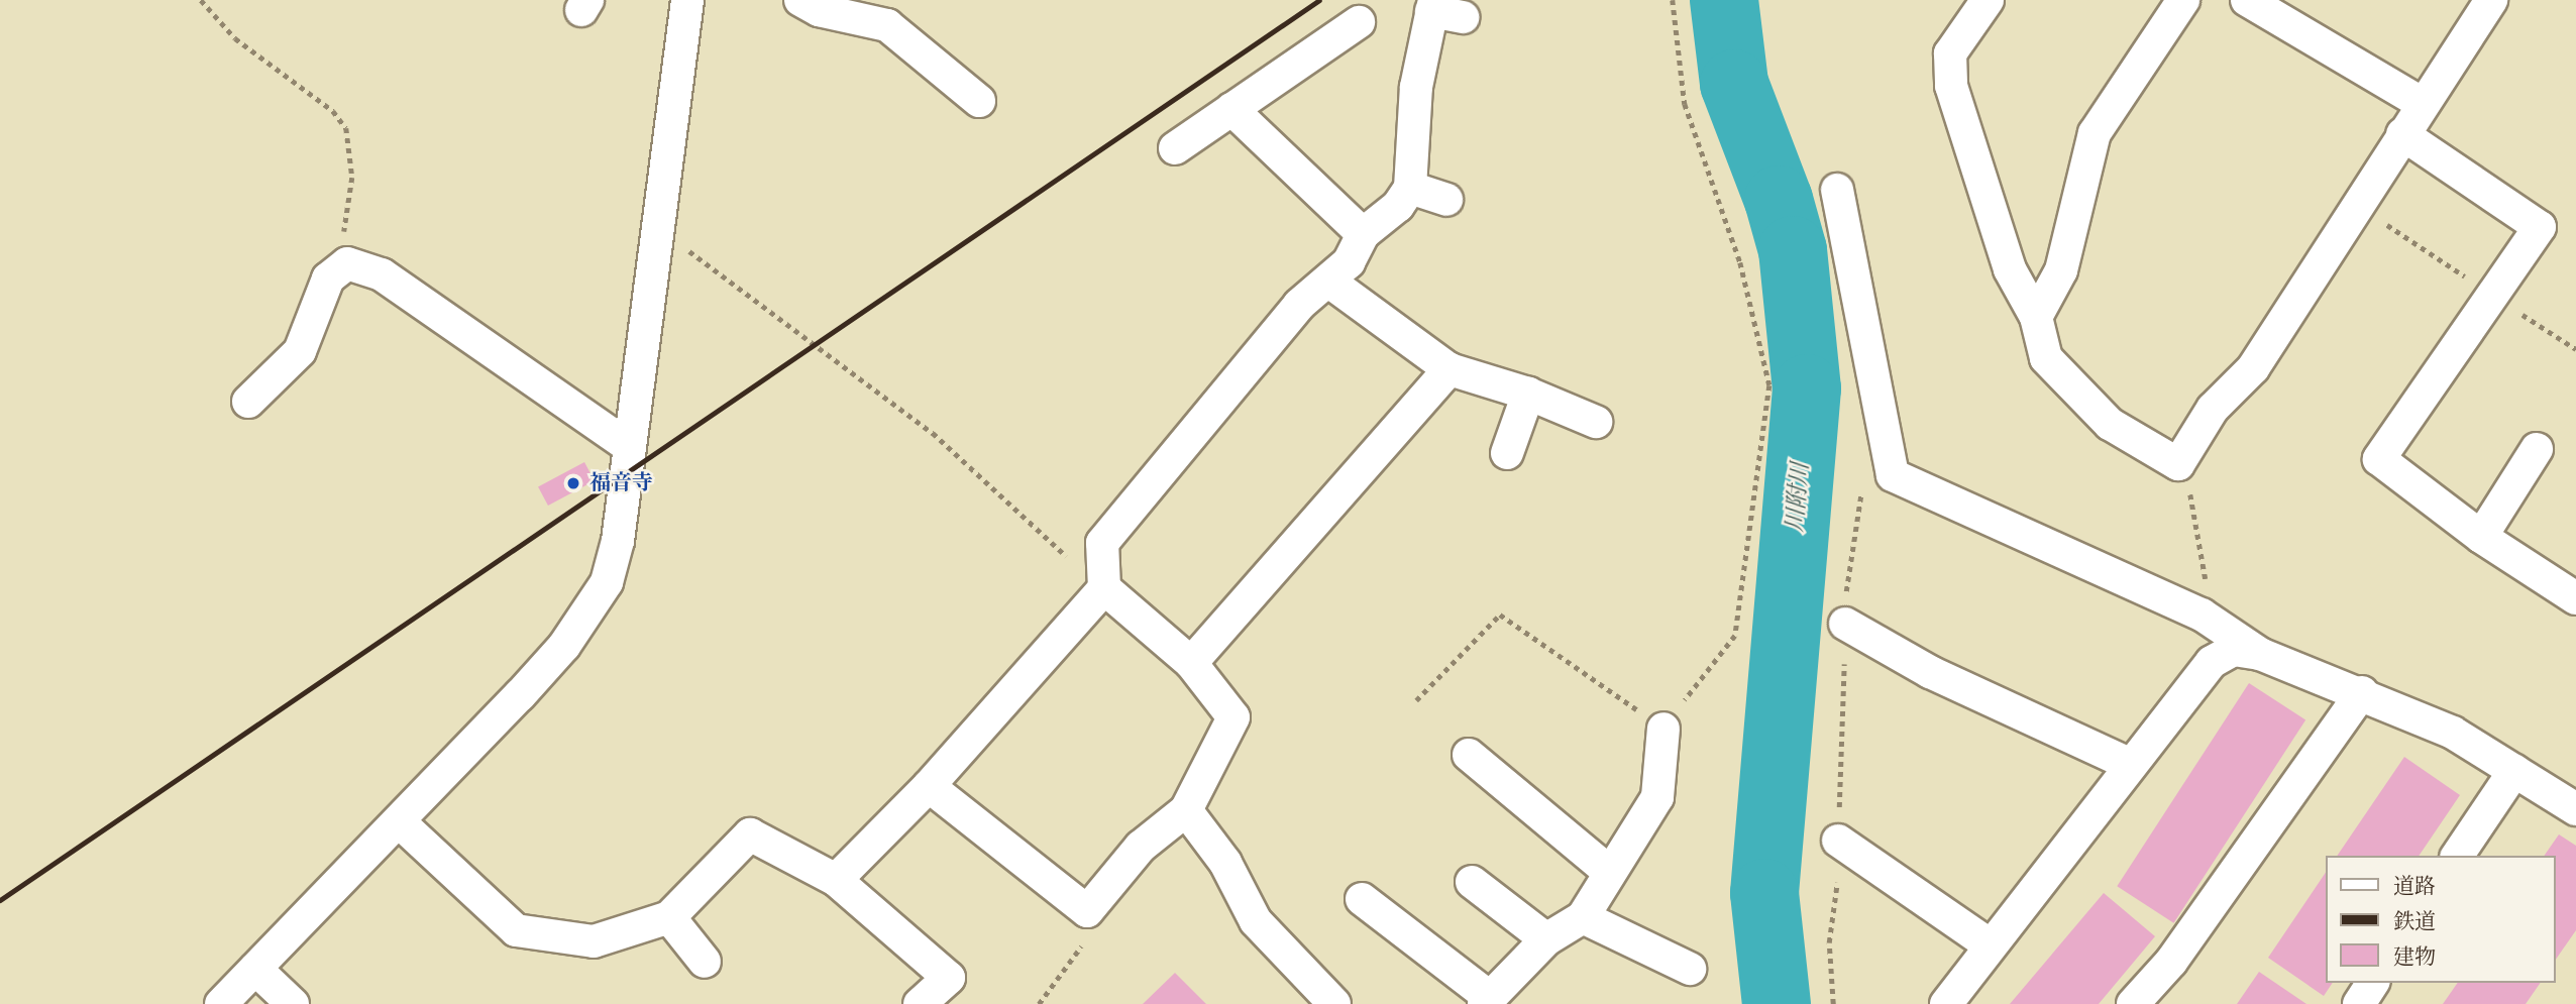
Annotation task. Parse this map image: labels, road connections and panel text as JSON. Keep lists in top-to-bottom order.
{
  "water": ["川附川"],
  "places": ["福音寺"],
  "legend": ["道路", "鉄道", "建物"]
}
